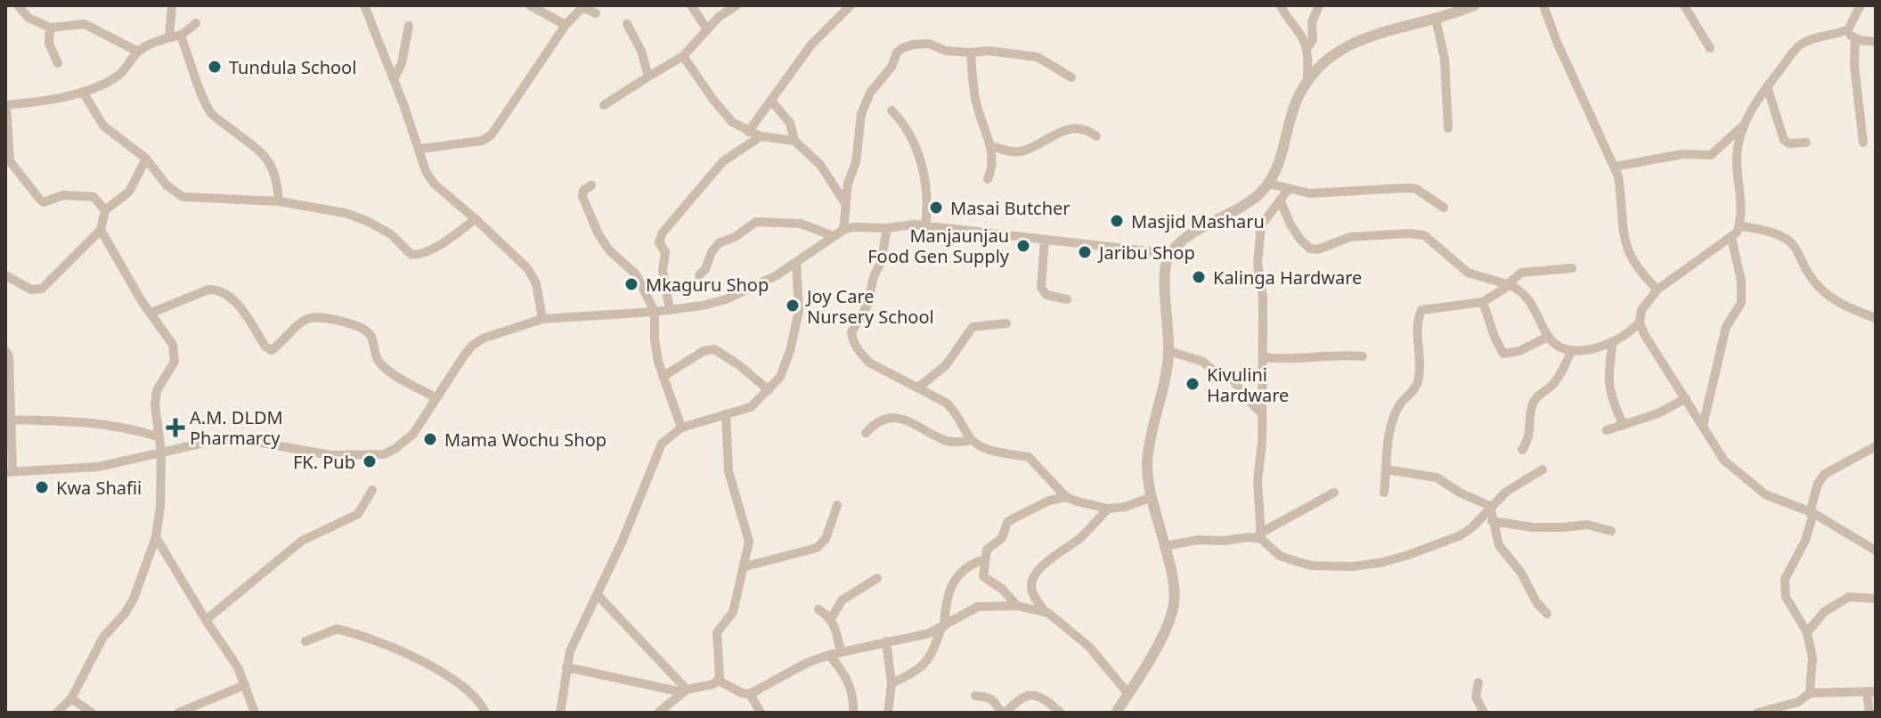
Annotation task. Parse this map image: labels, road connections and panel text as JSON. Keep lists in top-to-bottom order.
{
  "places": {
    "other": [
      "Tundula School",
      "Masai Butcher",
      "Masjid Masharu",
      "Manjaunjau Food Gen Supply",
      "Jaribu Shop",
      "Kalinga Hardware",
      "Mkaguru Shop",
      "Joy Care Nursery School",
      "Kivulini Hardware",
      "Mama Wochu Shop",
      "FK. Pub",
      "Kwa Shafii"
    ],
    "health": ["A.M. DLDM Pharmarcy"]
  }
}
